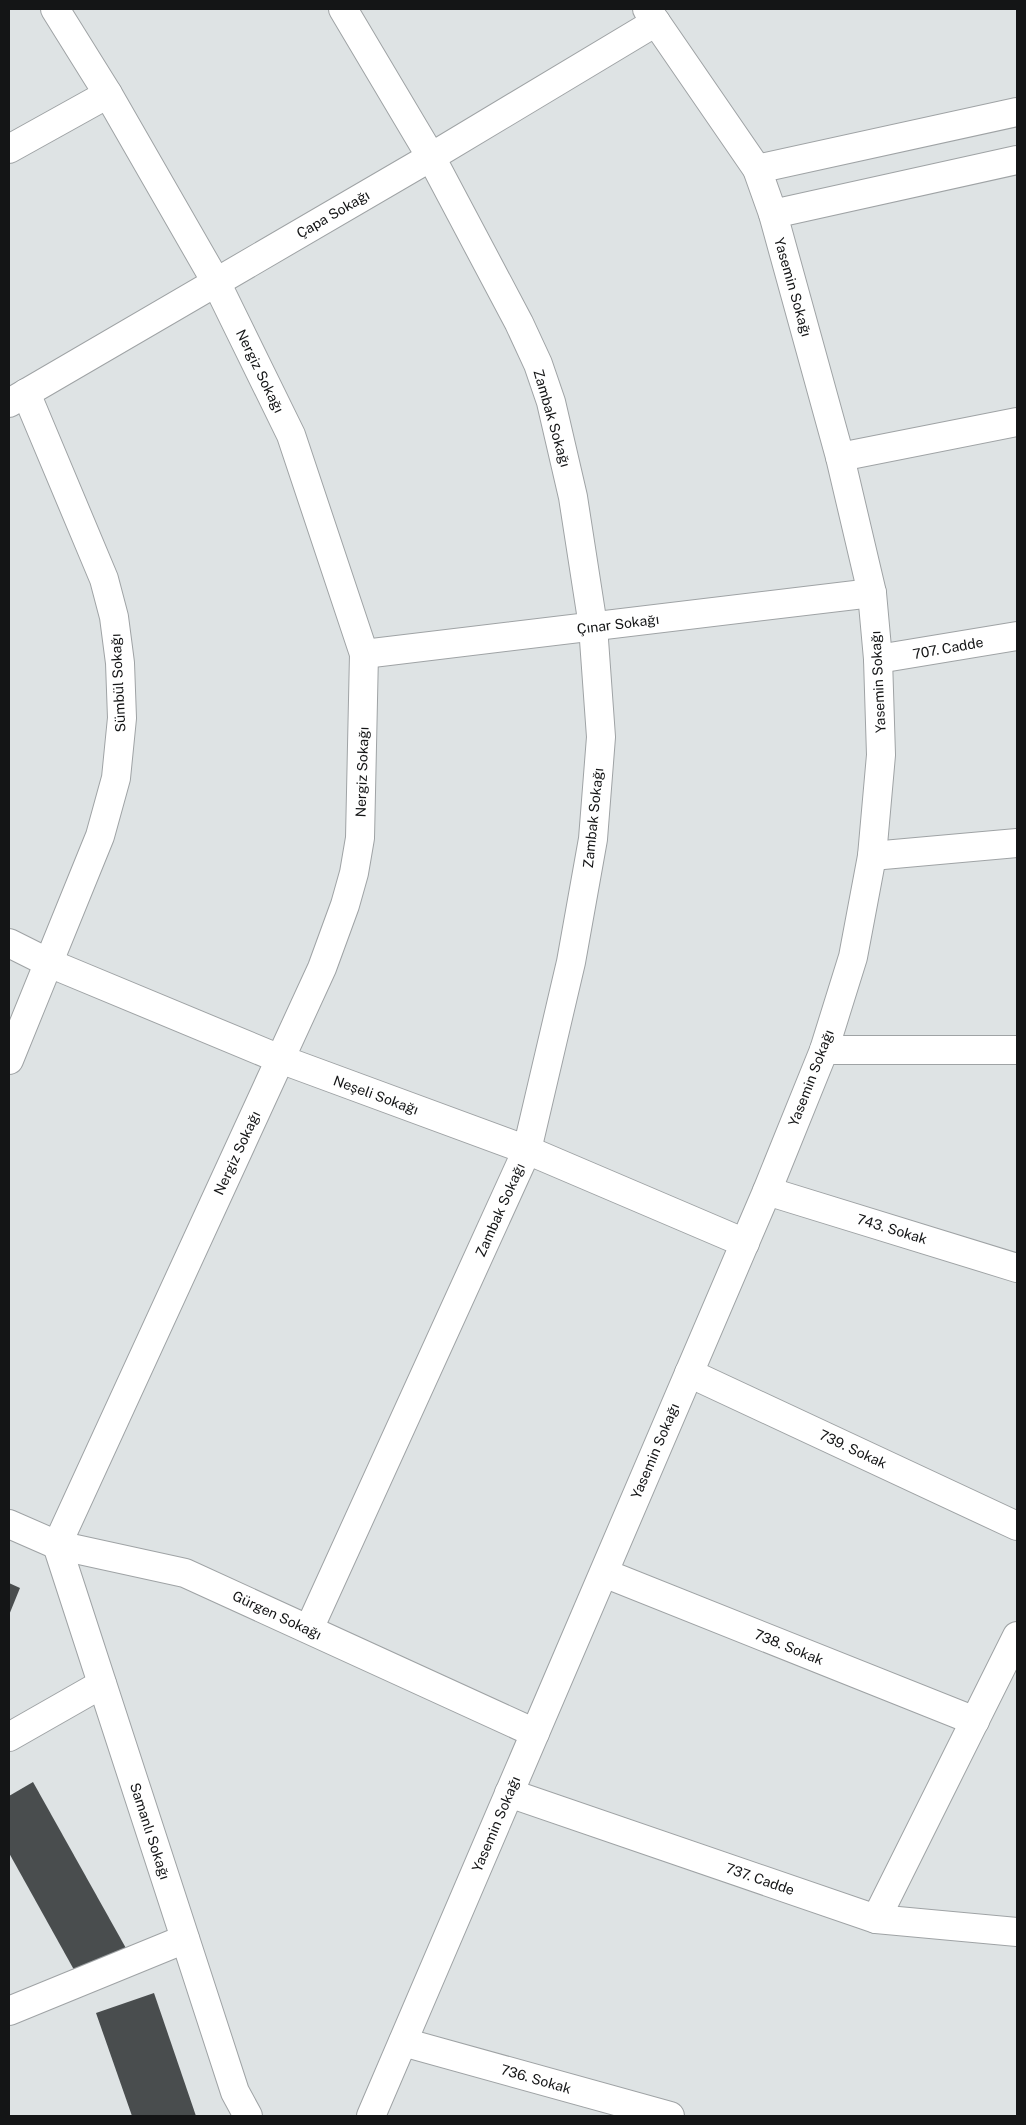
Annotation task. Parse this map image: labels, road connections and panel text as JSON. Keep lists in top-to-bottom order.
{
  "streets": {
    "street": [
      "Çapa Sokağı",
      "Yasemin Sokağı",
      "Nergiz Sokağı",
      "Zambak Sokağı",
      "Çınar Sokağı",
      "707. Cadde",
      "Sümbül Sokağı",
      "Neşeli Sokağı",
      "743. Sokak",
      "739. Sokak",
      "Gürgen Sokağı",
      "738. Sokak",
      "Samanlı Sokağı",
      "737. Cadde",
      "736. Sokak"
    ]
  },
  "crossings": [
    ["Çapa Sokağı", "Yasemin Sokağı"],
    ["Çapa Sokağı", "Nergiz Sokağı"],
    ["Çapa Sokağı", "Zambak Sokağı"],
    ["Çapa Sokağı", "Sümbül Sokağı"],
    ["Yasemin Sokağı", "Çınar Sokağı"],
    ["Yasemin Sokağı", "707. Cadde"],
    ["Yasemin Sokağı", "Neşeli Sokağı"],
    ["Yasemin Sokağı", "743. Sokak"],
    ["Yasemin Sokağı", "739. Sokak"],
    ["Yasemin Sokağı", "Gürgen Sokağı"],
    ["Yasemin Sokağı", "738. Sokak"],
    ["Yasemin Sokağı", "737. Cadde"],
    ["Yasemin Sokağı", "736. Sokak"],
    ["Nergiz Sokağı", "Çınar Sokağı"],
    ["Nergiz Sokağı", "Neşeli Sokağı"],
    ["Nergiz Sokağı", "Gürgen Sokağı"],
    ["Nergiz Sokağı", "Samanlı Sokağı"],
    ["Zambak Sokağı", "Çınar Sokağı"],
    ["Zambak Sokağı", "Neşeli Sokağı"],
    ["Zambak Sokağı", "Gürgen Sokağı"],
    ["Sümbül Sokağı", "Neşeli Sokağı"],
    ["Gürgen Sokağı", "Samanlı Sokağı"]
  ]
}
